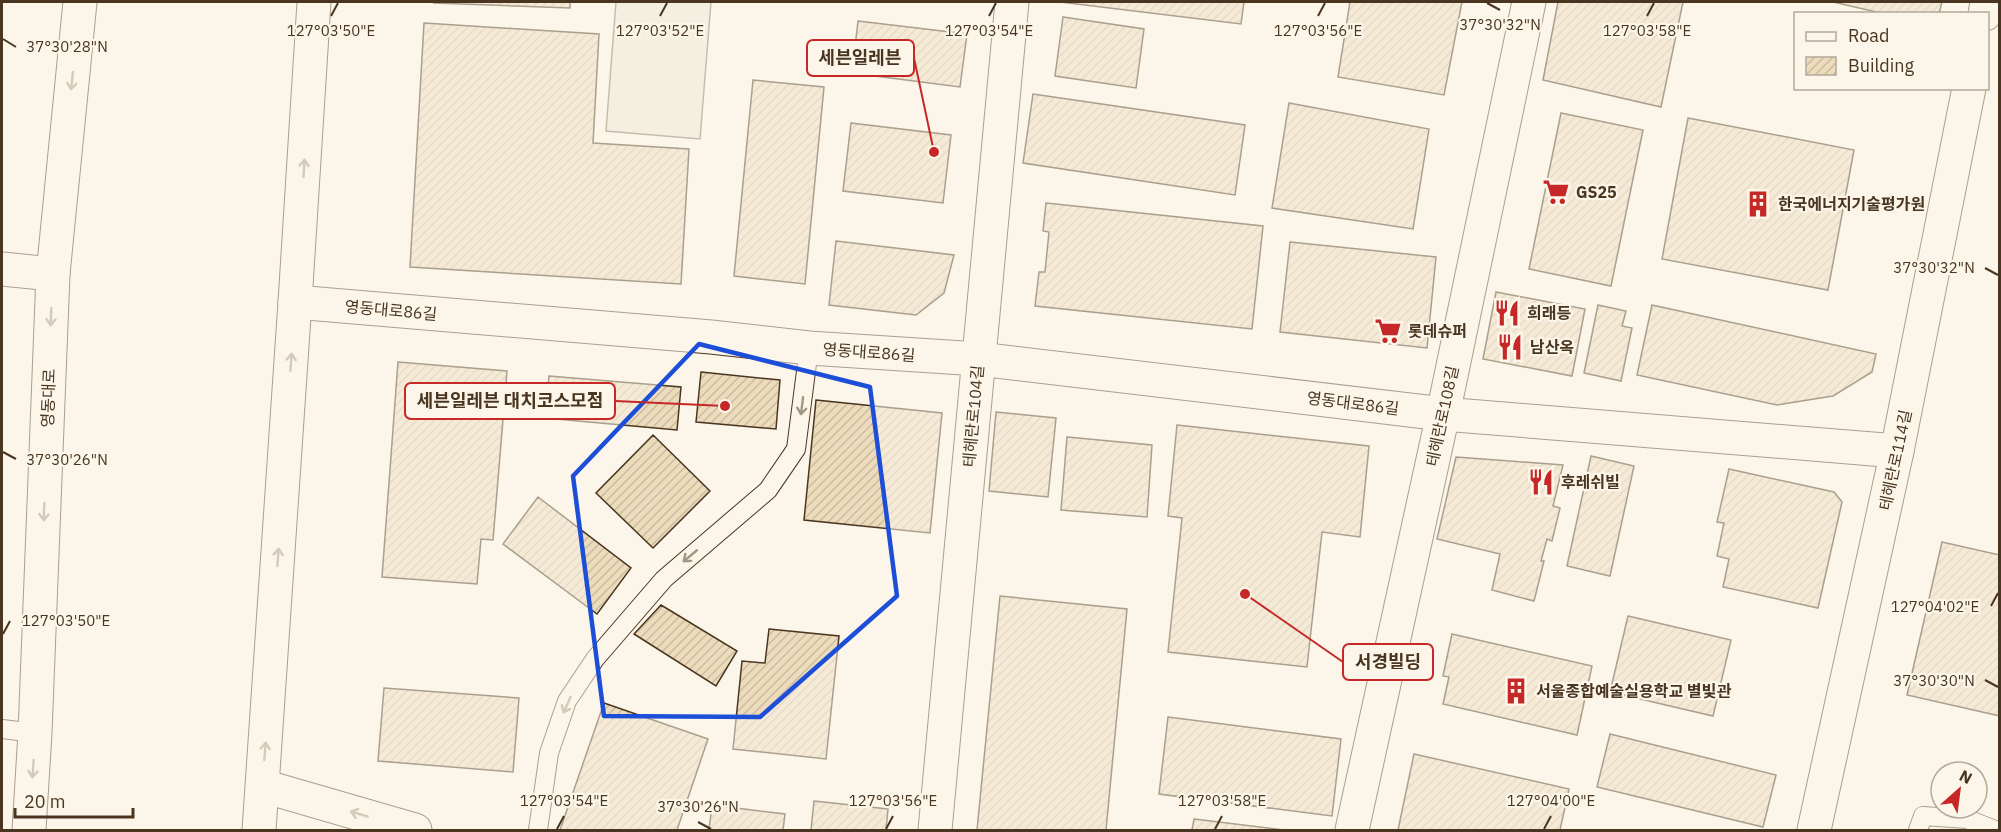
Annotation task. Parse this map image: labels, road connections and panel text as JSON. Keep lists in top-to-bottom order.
{
  "streets": {
    "street": [
      "영동대로86길",
      "영동대로",
      "테헤란로104길",
      "테헤란로108길",
      "테헤란로114길"
    ]
  },
  "crossings": [
    ["영동대로86길", "테헤란로104길"],
    ["영동대로86길", "테헤란로108길"],
    ["영동대로86길", "테헤란로114길"]
  ],
  "places": {
    "other": ["세븐일레븐", "세븐일레븐 대치코스모점", "서경빌딩"],
    "supermarket": ["GS25", "롯데슈퍼"],
    "building": ["한국에너지기술평가원", "서울종합예술실용학교 별빛관"],
    "restaurant": ["희래등", "남산옥", "후레쉬빌"]
  },
  "legend": ["Road", "Building"],
  "scale_bar": "20 m",
  "north": "top right",
  "coordinates": [
    "37°30'32\"N",
    "127°03'50\"E",
    "127°03'52\"E",
    "127°03'54\"E",
    "127°03'56\"E",
    "127°03'58\"E",
    "37°30'28\"N",
    "37°30'26\"N",
    "127°04'02\"E",
    "37°30'30\"N",
    "127°04'00\"E"
  ]
}
